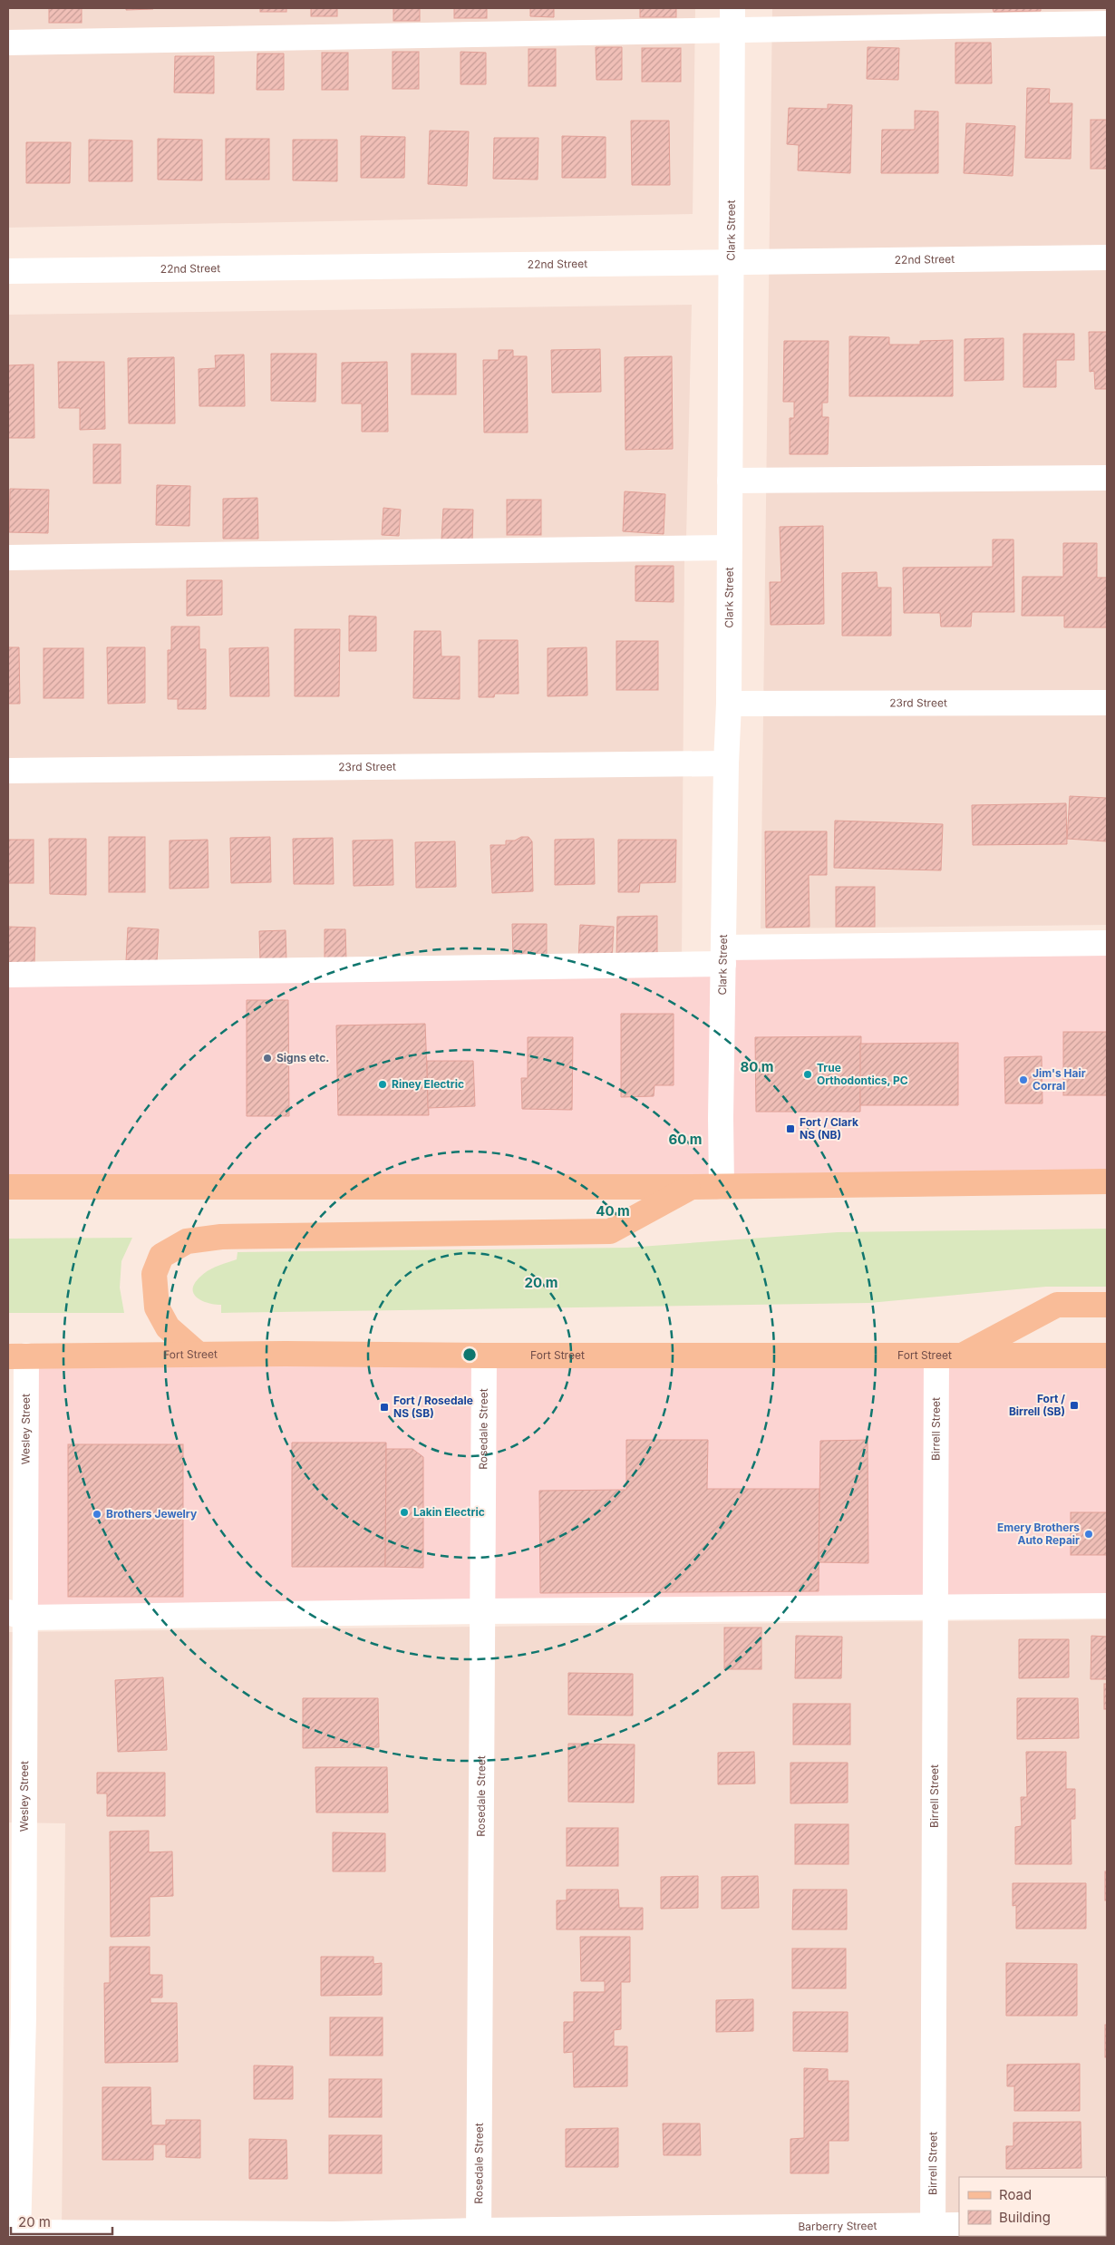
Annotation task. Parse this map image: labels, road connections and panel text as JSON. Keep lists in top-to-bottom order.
{
  "streets": {
    "main road": ["Fort Street"],
    "street": [
      "Clark Street",
      "22nd Street",
      "23rd Street",
      "Wesley Street",
      "Rosedale Street",
      "Birrell Street",
      "Barberry Street"
    ]
  },
  "crossings": [
    ["Clark Street", "22nd Street"],
    ["Clark Street", "23rd Street"],
    ["Fort Street", "Wesley Street"],
    ["Fort Street", "Rosedale Street"],
    ["Fort Street", "Birrell Street"],
    ["Wesley Street", "Barberry Street"],
    ["Rosedale Street", "Barberry Street"],
    ["Birrell Street", "Barberry Street"]
  ],
  "places": {
    "other": [
      "Signs etc.",
      "True Orthodontics, PC",
      "Jim's Hair Corral",
      "Riney Electric",
      "Lakin Electric",
      "Brothers Jewelry",
      "Emery Brothers Auto Repair"
    ],
    "transit": ["Fort / Clark NS (NB)", "Fort / Birrell (SB)", "Fort / Rosedale NS (SB)"]
  },
  "legend": ["Road", "Building"],
  "scale_bar": "20 m",
  "rings": [
    "80 m",
    "60 m",
    "40 m",
    "20 m"
  ]
}
